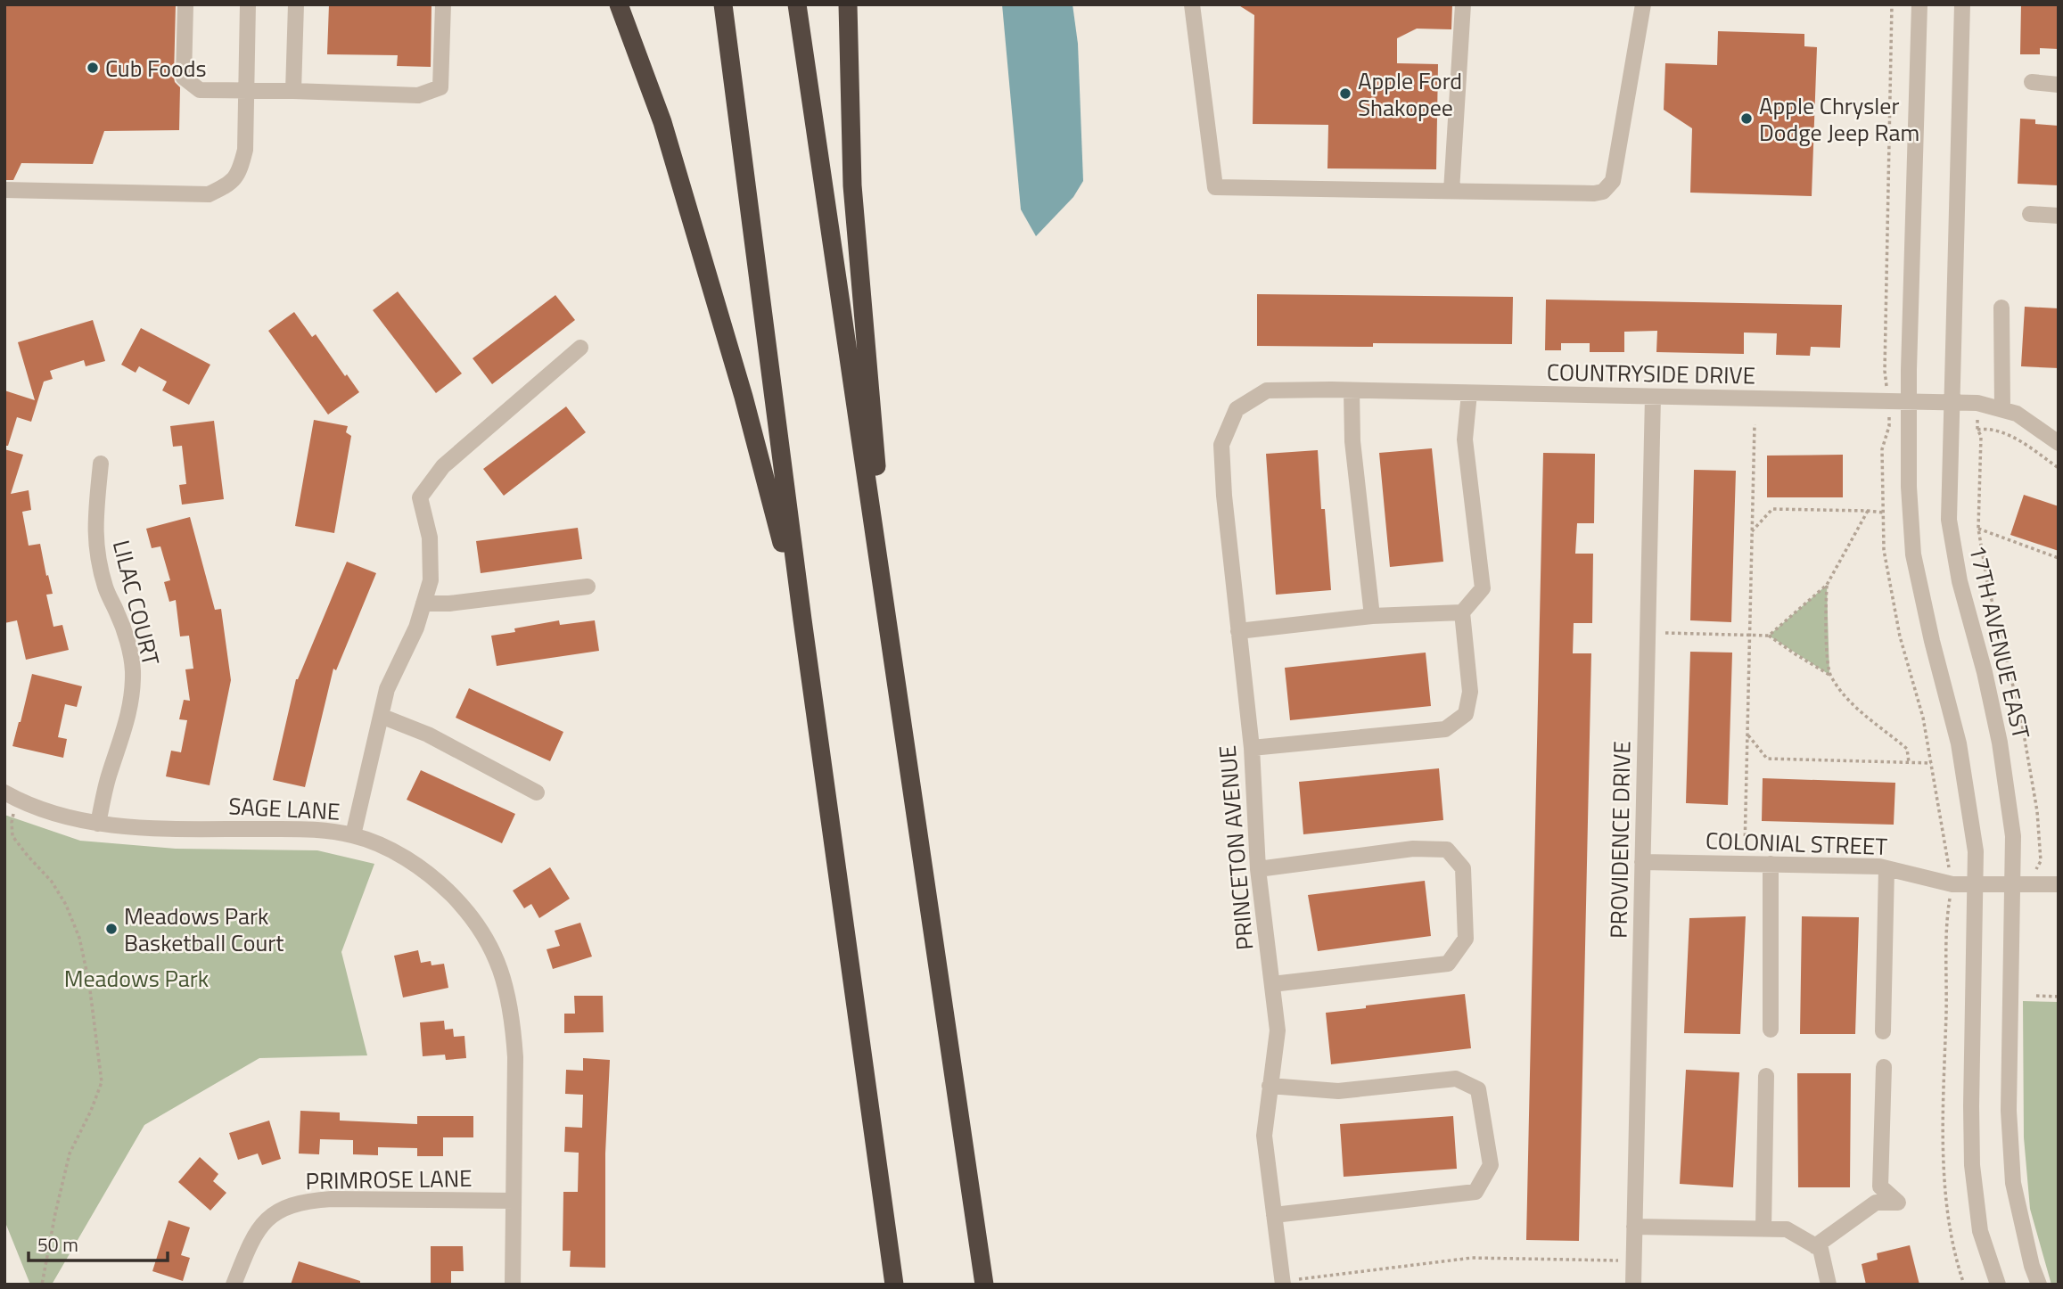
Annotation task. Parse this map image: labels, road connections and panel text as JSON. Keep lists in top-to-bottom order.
{
  "streets": {
    "street": [
      "COUNTRYSIDE DRIVE",
      "LILAC COURT",
      "17TH AVENUE EAST",
      "SAGE LANE",
      "PROVIDENCE DRIVE",
      "COLONIAL STREET",
      "PRINCETON AVENUE",
      "PRIMROSE LANE"
    ]
  },
  "crossings": [
    ["COUNTRYSIDE DRIVE", "17TH AVENUE EAST"],
    ["COUNTRYSIDE DRIVE", "PROVIDENCE DRIVE"],
    ["COUNTRYSIDE DRIVE", "PRINCETON AVENUE"],
    ["LILAC COURT", "SAGE LANE"],
    ["17TH AVENUE EAST", "COLONIAL STREET"],
    ["SAGE LANE", "PRIMROSE LANE"],
    ["PROVIDENCE DRIVE", "COLONIAL STREET"]
  ],
  "parks": ["Meadows Park"],
  "places": [
    "Cub Foods",
    "Apple Ford Shakopee",
    "Apple Chrysler Dodge Jeep Ram",
    "Meadows Park Basketball Court"
  ],
  "scale_bar": "50 m"
}
